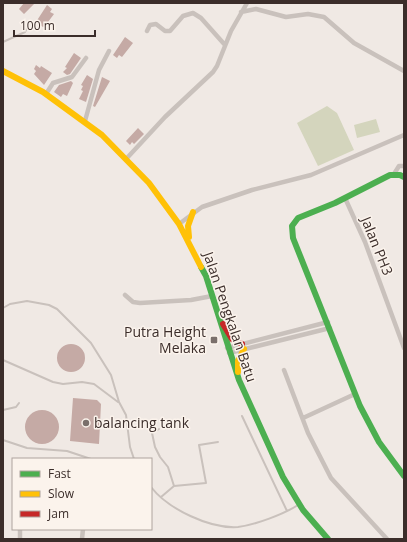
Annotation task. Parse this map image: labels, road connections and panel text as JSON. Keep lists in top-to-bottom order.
{
  "streets": {
    "main road": ["Jalan Pengkalan Batu"],
    "street": ["Jalan PH3"]
  },
  "places": {
    "transit": ["Putra Height Melaka"],
    "other": ["balancing tank"]
  },
  "legend": ["Fast", "Slow", "Jam"],
  "scale_bar": "100 m"
}
